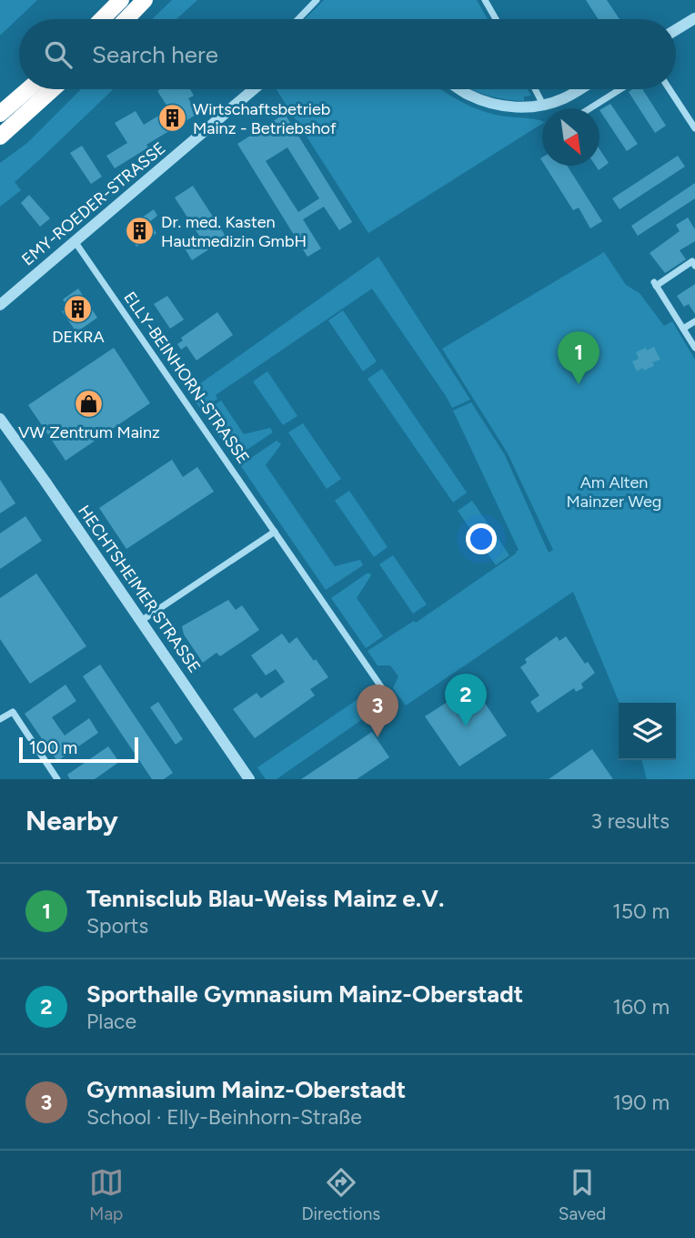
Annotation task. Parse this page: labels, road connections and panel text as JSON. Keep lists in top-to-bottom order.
{
  "streets": {
    "street": ["EMY-ROEDER-STRASSE", "ELLY-BEINHORN-STRASSE", "HECHTSHEIMER STRASSE"]
  },
  "crossings": [
    ["EMY-ROEDER-STRASSE", "ELLY-BEINHORN-STRASSE"]
  ],
  "parks": ["Am Alten Mainzer Weg"],
  "places": {
    "building": ["Wirtschaftsbetrieb Mainz - Betriebshof", "Dr. med. Kasten Hautmedizin GmbH", "DEKRA"],
    "shop": ["VW Zentrum Mainz"]
  },
  "scale_bar": "100 m",
  "north": "bottom right",
  "page": {
    "search": "Search here",
    "pins": ["1", "2", "3"],
    "scale": "100 m",
    "heading": ["Nearby", "3 results"],
    "list": [
      {
        "mark": "1",
        "name": "Tennisclub Blau-Weiss Mainz e.V.",
        "note": "Sports",
        "value": "150 m"
      },
      {
        "mark": "2",
        "name": "Sporthalle Gymnasium Mainz-Oberstadt",
        "note": "Place",
        "value": "160 m"
      },
      {
        "mark": "3",
        "name": "Gymnasium Mainz-Oberstadt",
        "note": "School · Elly-Beinhorn-Straße",
        "value": "190 m"
      }
    ],
    "nav": ["Map", "Directions", "Saved"]
  }
}
